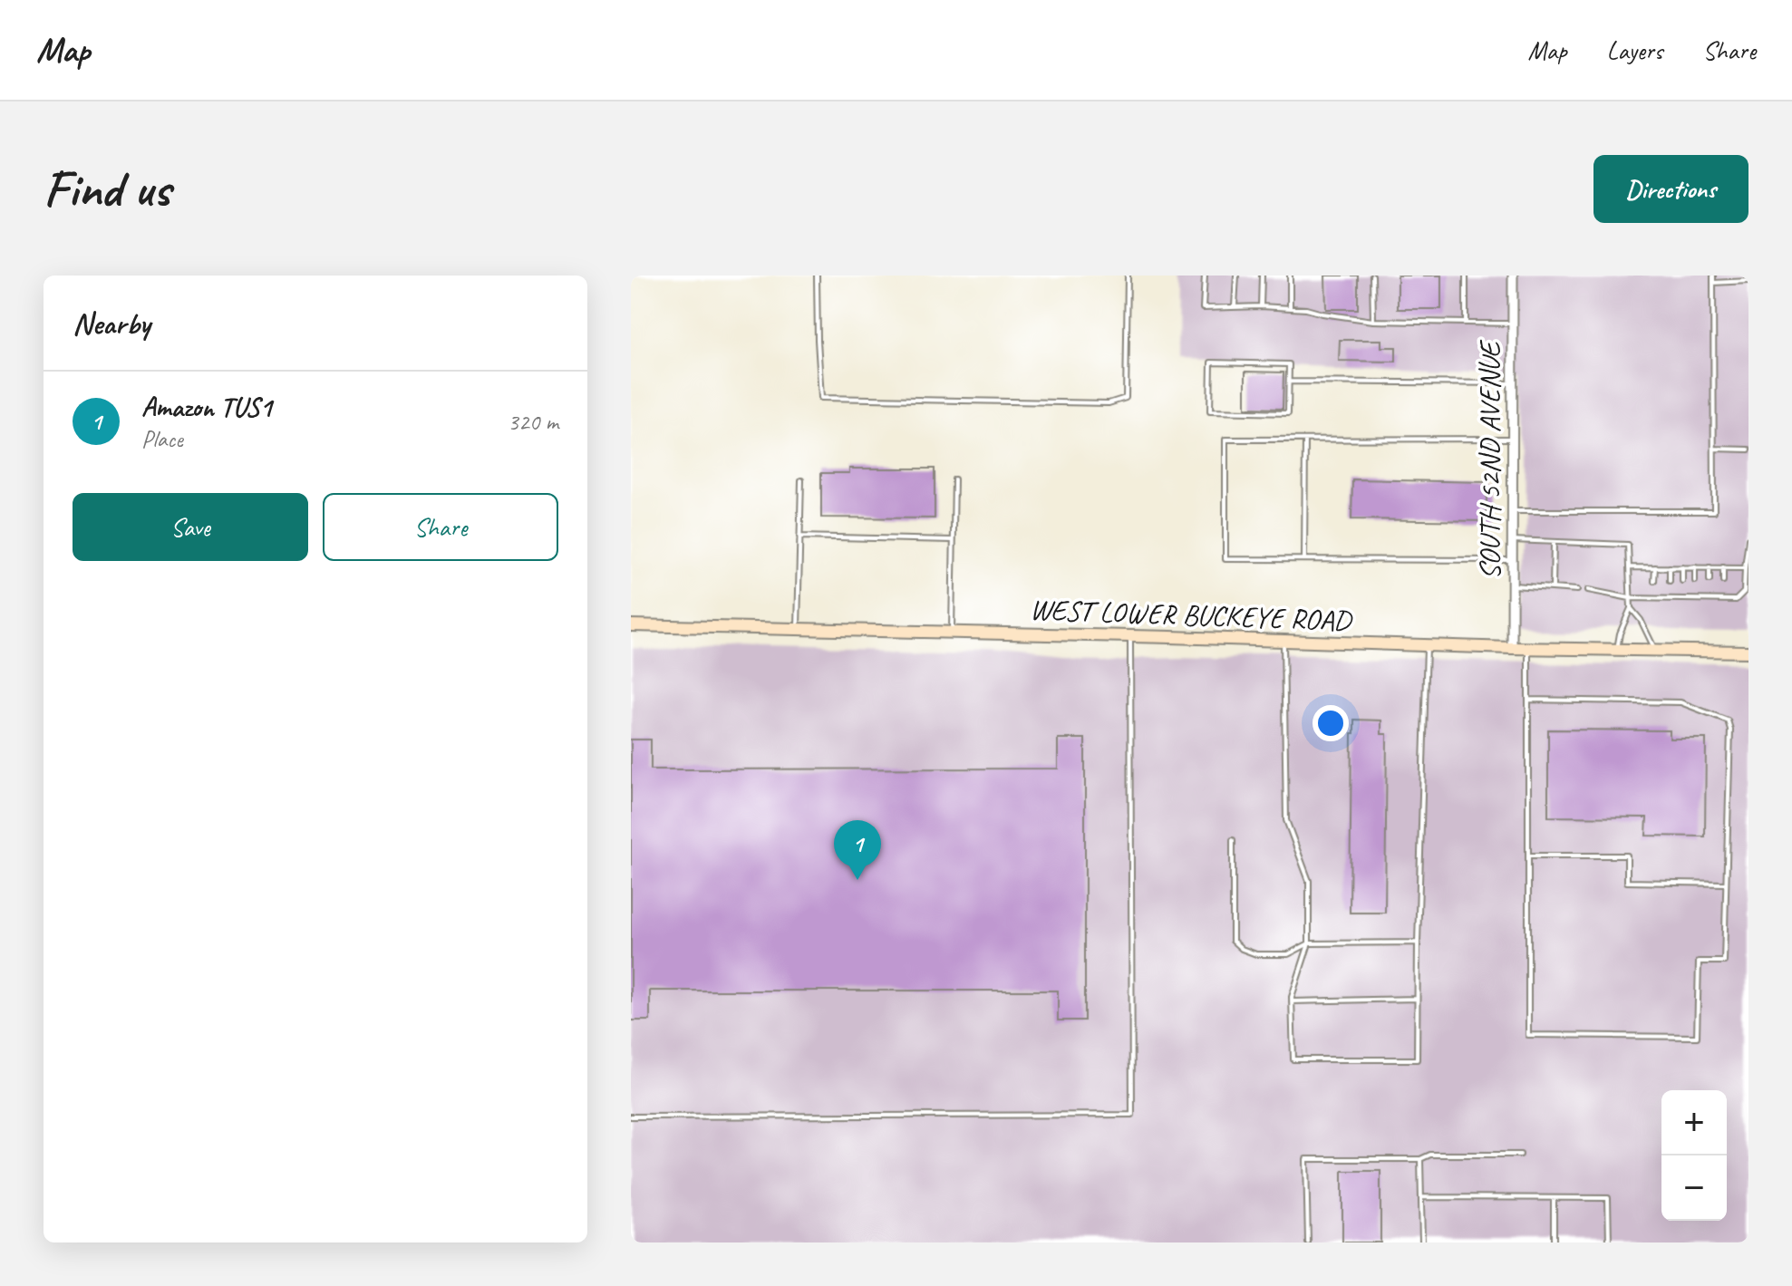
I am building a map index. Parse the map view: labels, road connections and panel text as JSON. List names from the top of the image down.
{
  "streets": {
    "main road": ["WEST LOWER BUCKEYE ROAD"],
    "street": ["SOUTH 52ND AVENUE"]
  },
  "crossings": [
    ["SOUTH 52ND AVENUE", "WEST LOWER BUCKEYE ROAD"]
  ],
  "page": {
    "header": "Map",
    "nav": ["Map", "Layers", "Share"],
    "buttons": [
      "Directions",
      ["Save", "Share"]
    ],
    "title": "Find us",
    "heading": "Nearby",
    "list": [
      {
        "mark": "1",
        "name": "Amazon TUS1",
        "note": "Place",
        "value": "320 m"
      }
    ],
    "pins": "1",
    "map_buttons": ["+", "−"]
  }
}
